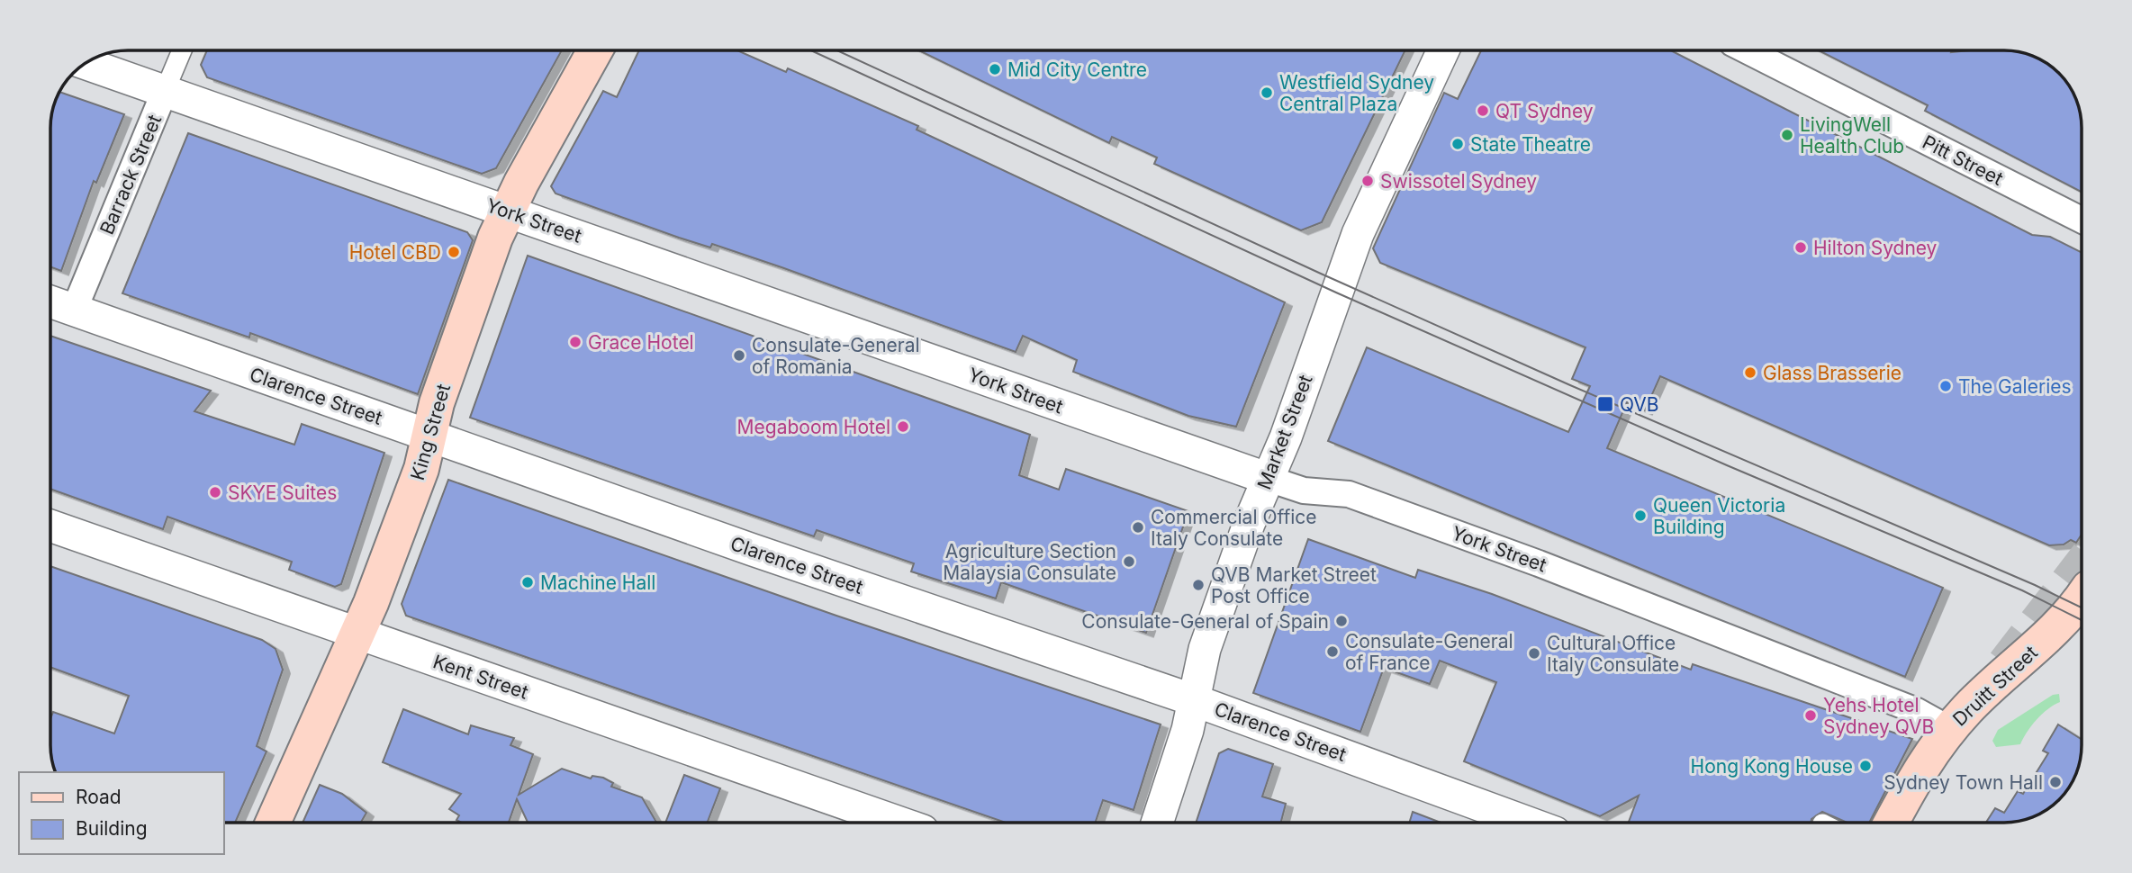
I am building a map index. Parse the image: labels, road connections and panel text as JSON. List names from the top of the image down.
{
  "streets": {
    "main road": ["King Street", "Druitt Street"],
    "street": [
      "Pitt Street",
      "Barrack Street",
      "York Street",
      "Clarence Street",
      "Market Street",
      "Kent Street"
    ]
  },
  "crossings": [
    ["Barrack Street", "York Street"],
    ["Barrack Street", "Clarence Street"],
    ["York Street", "King Street"],
    ["York Street", "Market Street"],
    ["York Street", "Druitt Street"],
    ["Clarence Street", "King Street"],
    ["Clarence Street", "Market Street"],
    ["King Street", "Kent Street"]
  ],
  "places": {
    "other": [
      "Mid City Centre",
      "Westfield Sydney Central Plaza",
      "QT Sydney",
      "LivingWell Health Club",
      "State Theatre",
      "Swissotel Sydney",
      "Hilton Sydney",
      "Hotel CBD",
      "Grace Hotel",
      "Consulate-General of Romania",
      "Glass Brasserie",
      "The Galeries",
      "Megaboom Hotel",
      "SKYE Suites",
      "Queen Victoria Building",
      "Commercial Office Italy Consulate",
      "Agriculture Section Malaysia Consulate",
      "Machine Hall",
      "QVB Market Street Post Office",
      "Consulate-General of Spain",
      "Consulate-General of France",
      "Cultural Office Italy Consulate",
      "Yehs Hotel Sydney QVB",
      "Hong Kong House",
      "Sydney Town Hall"
    ],
    "transit": ["QVB"]
  },
  "legend": ["Road", "Building"]
}
